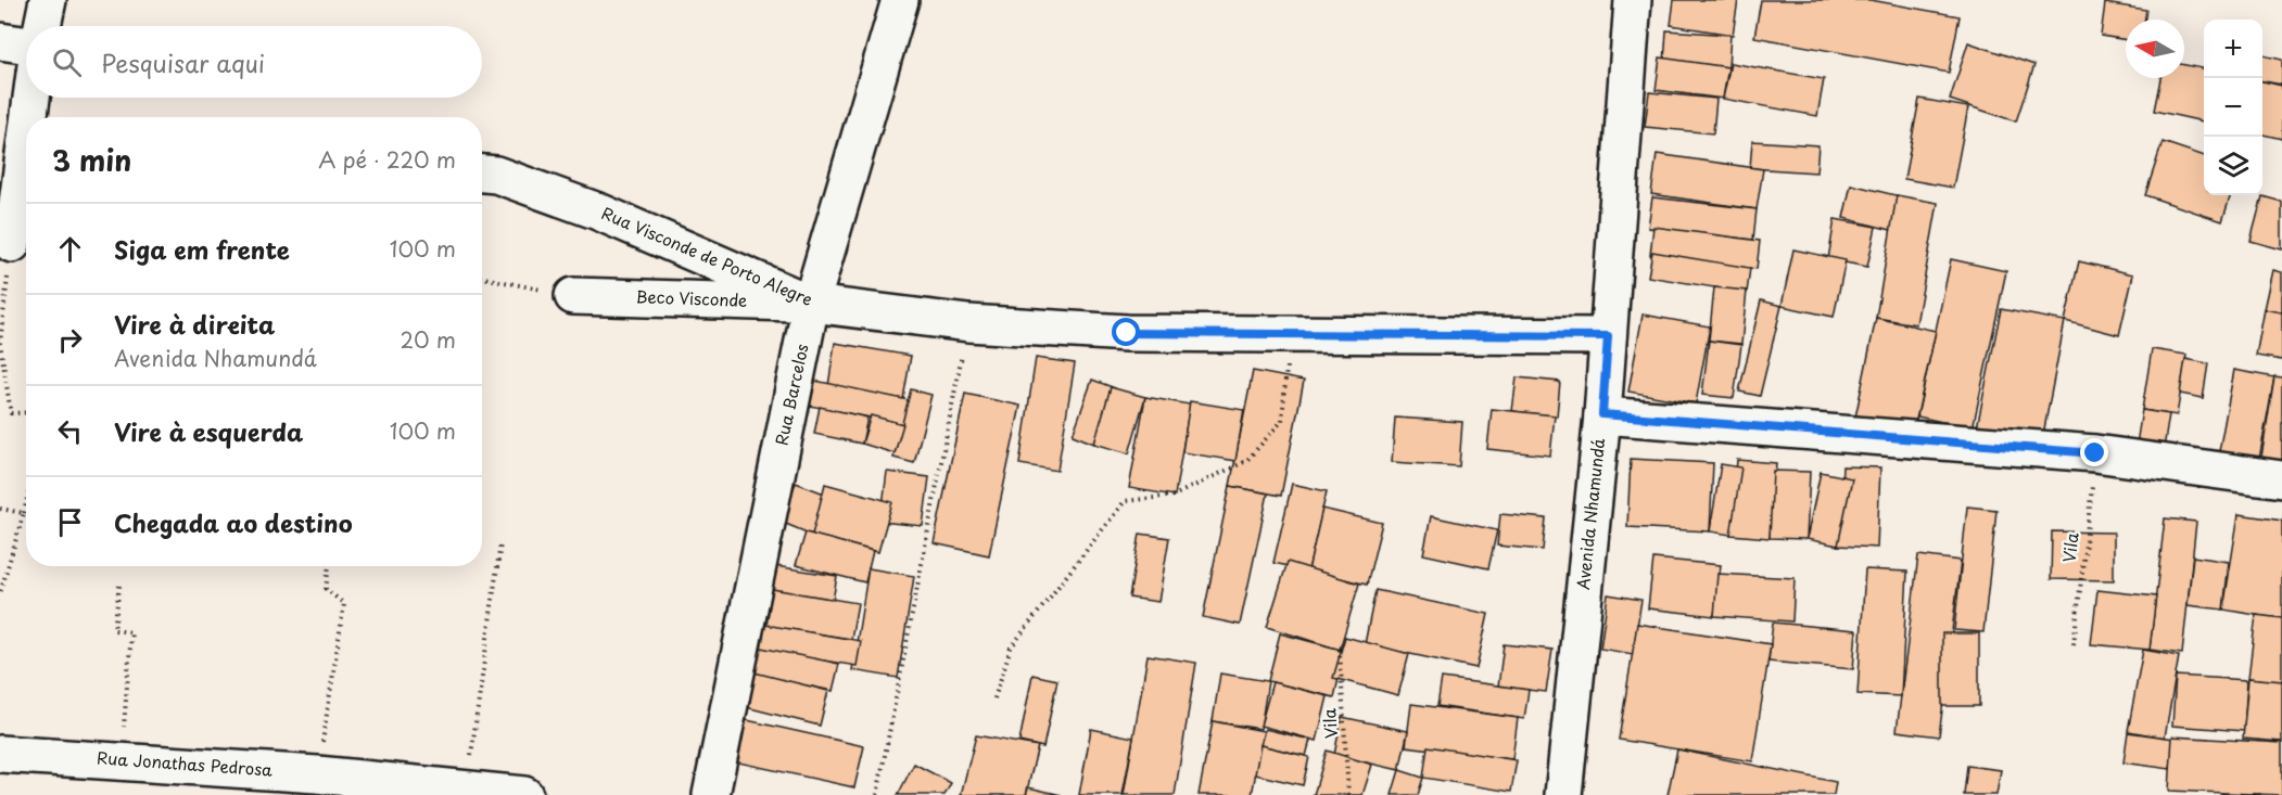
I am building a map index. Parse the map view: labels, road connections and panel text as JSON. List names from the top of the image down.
{
  "streets": {
    "street": [
      "Rua Visconde de Porto Alegre",
      "Beco Visconde",
      "Rua Barcelos",
      "Avenida Nhamundá",
      "Rua Jonathas Pedrosa"
    ],
    "path": ["Vila"]
  },
  "crossings": [
    ["Rua Visconde de Porto Alegre", "Beco Visconde"],
    ["Rua Visconde de Porto Alegre", "Rua Barcelos"],
    ["Rua Visconde de Porto Alegre", "Avenida Nhamundá"],
    ["Beco Visconde", "Rua Barcelos"]
  ],
  "north": "left",
  "page": {
    "map_buttons": ["+", "−"],
    "search": "Pesquisar aqui",
    "heading": ["3 min", "A pé · 220 m"],
    "list": [
      ["Siga em frente", "100 m"],
      ["Vire à direita", "Avenida Nhamundá", "20 m"],
      ["Vire à esquerda", "100 m"],
      "Chegada ao destino"
    ]
  }
}
